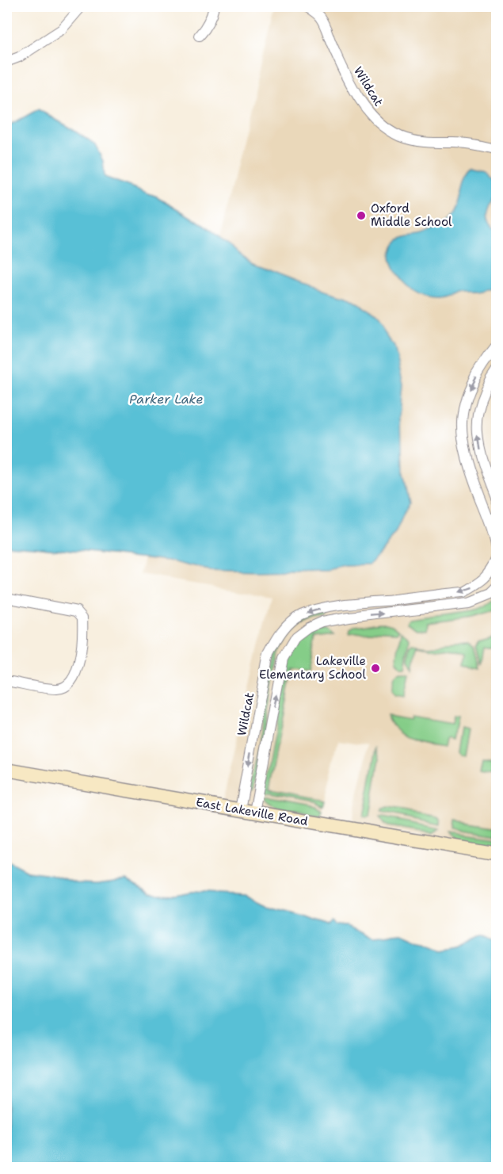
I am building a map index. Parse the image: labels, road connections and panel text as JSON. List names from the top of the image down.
{
  "streets": {
    "main road": ["East Lakeville Road"],
    "street": ["Wildcat"]
  },
  "crossings": [
    ["Wildcat", "East Lakeville Road"]
  ],
  "one_way": ["Wildcat"],
  "water": ["Parker Lake"],
  "places": ["Oxford Middle School", "Lakeville Elementary School"]
}
